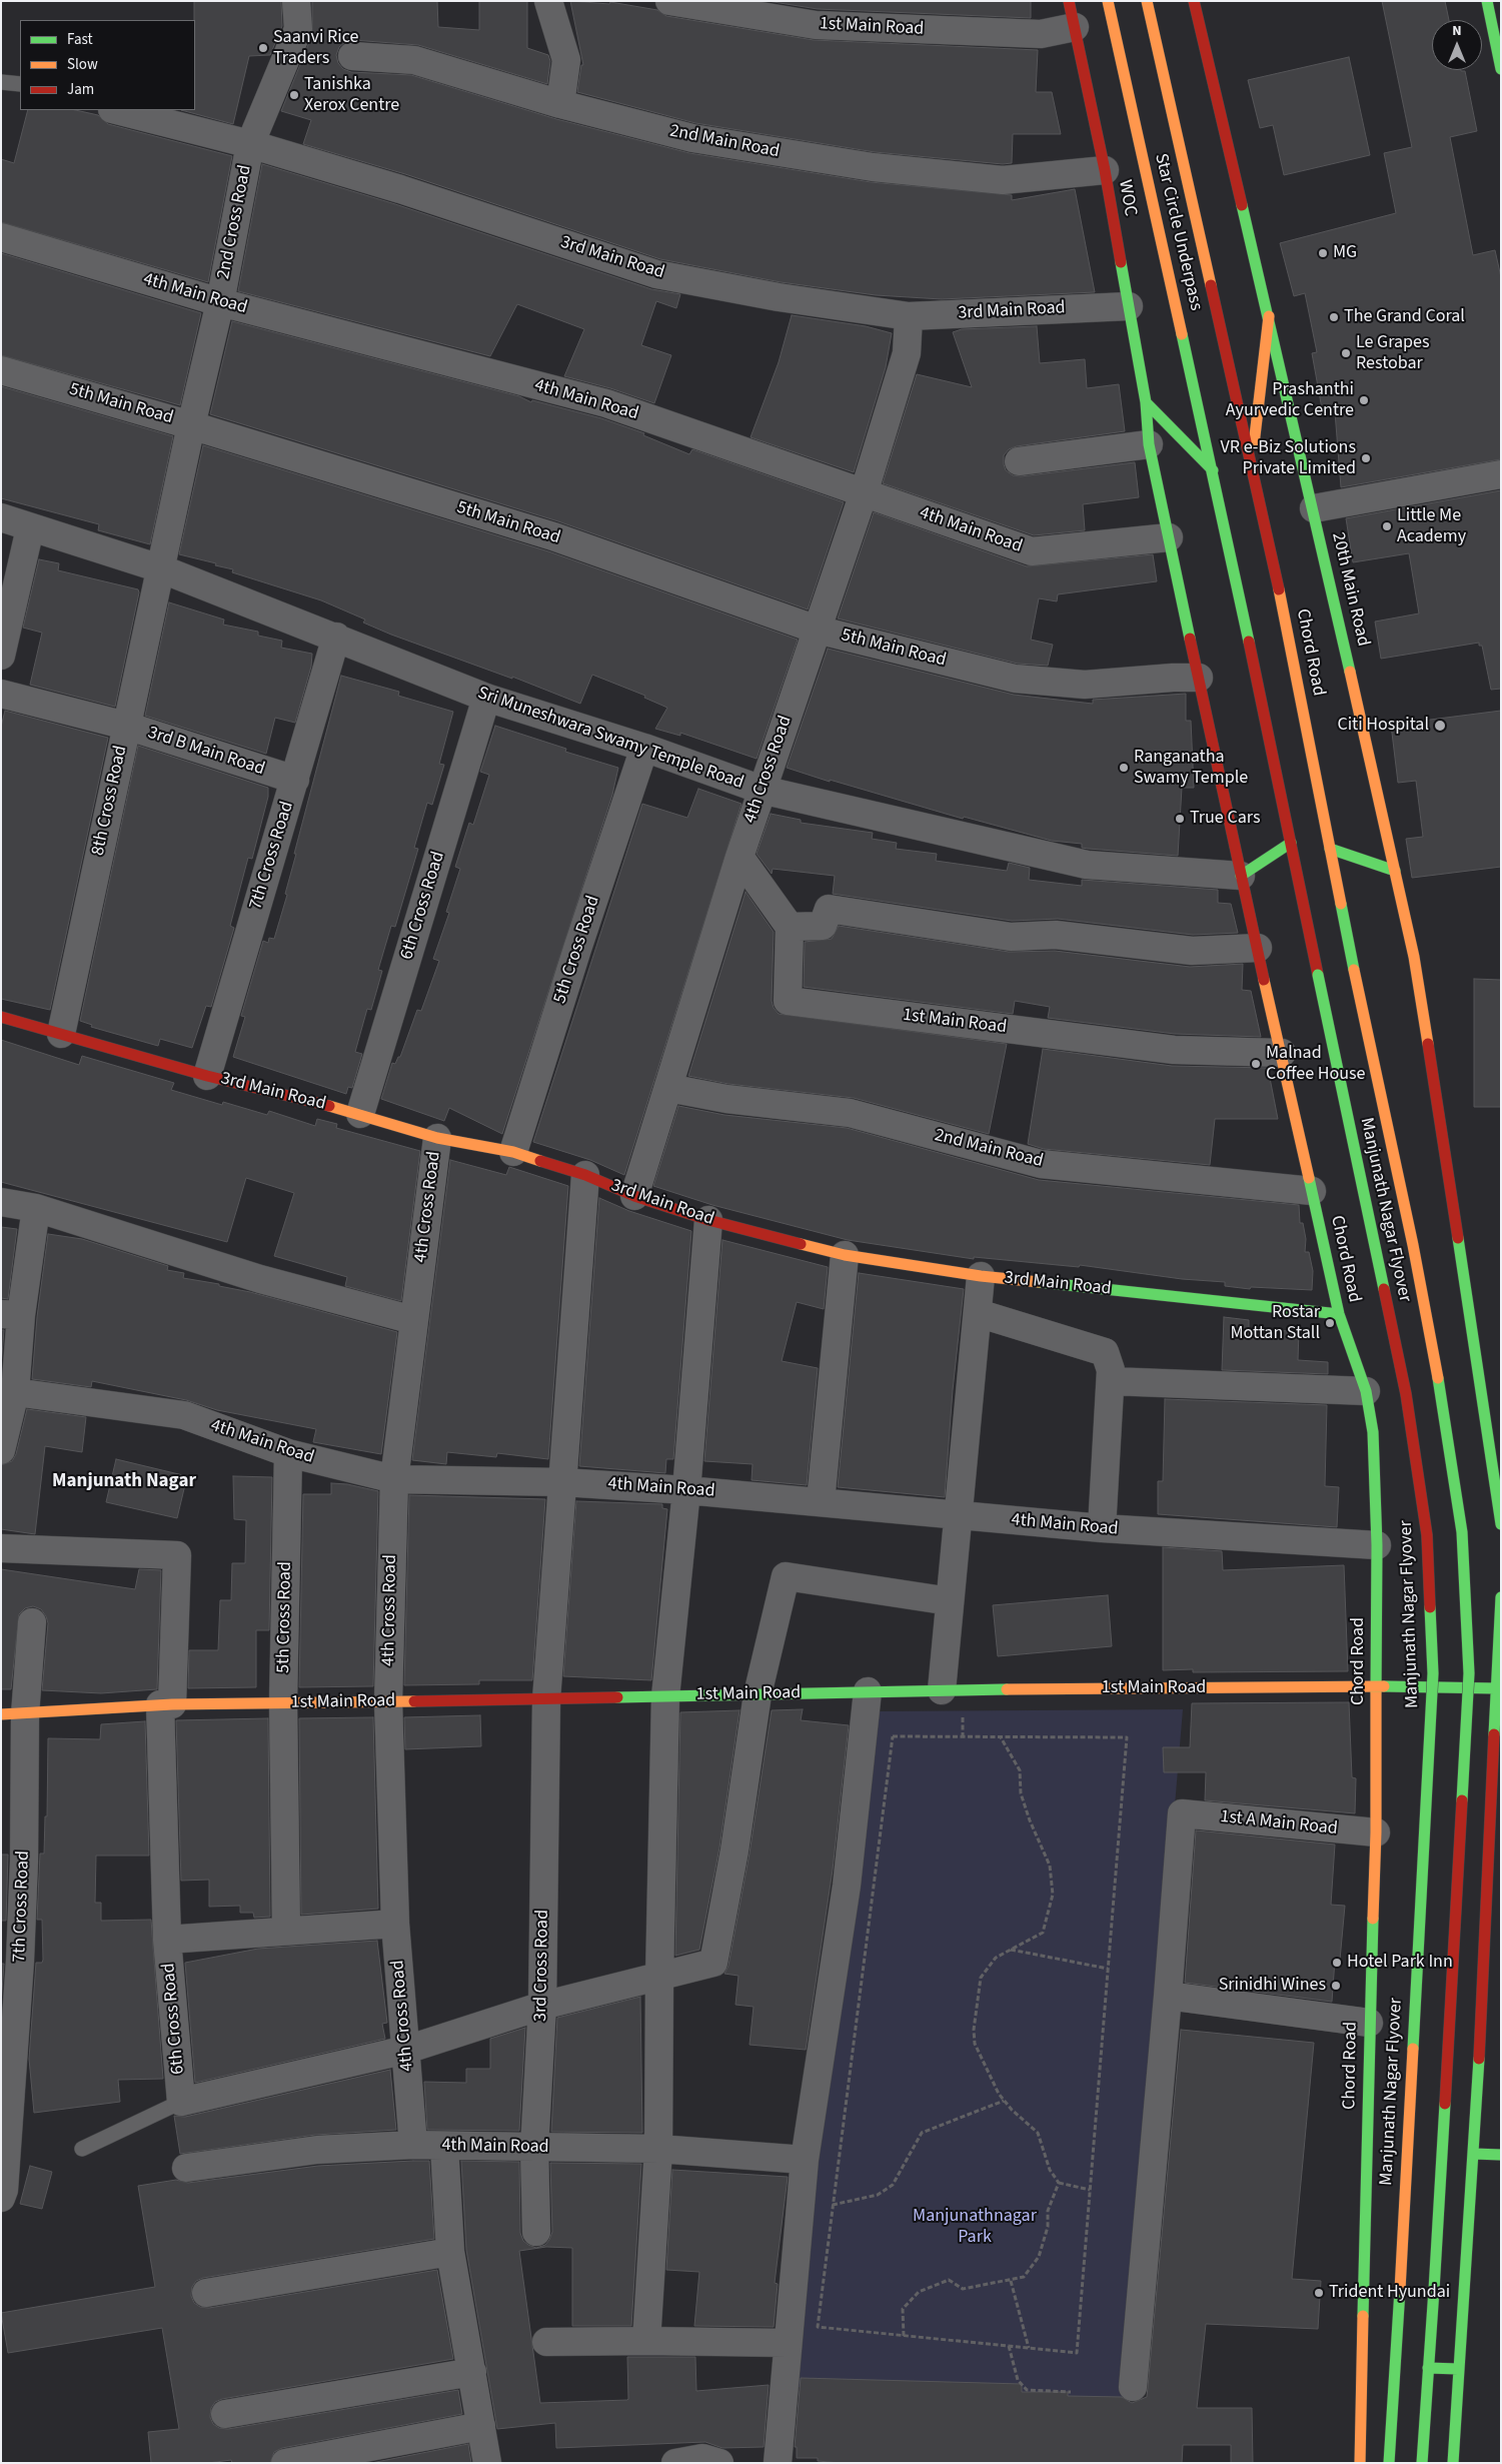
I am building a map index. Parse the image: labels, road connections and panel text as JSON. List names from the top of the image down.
{
  "streets": {
    "street": [
      "1st Main Road",
      "2nd Main Road",
      "WOC",
      "2nd Cross Road",
      "Star Circle Underpass",
      "3rd Main Road",
      "4th Main Road",
      "5th Main Road",
      "20th Main Road",
      "Chord Road",
      "Sri Muneshwara Swamy Temple Road",
      "3rd B Main Road",
      "4th Cross Road",
      "8th Cross Road",
      "7th Cross Road",
      "6th Cross Road",
      "5th Cross Road",
      "Manjunath Nagar Flyover",
      "1st A Main Road",
      "3rd Cross Road"
    ]
  },
  "crossings": [
    ["1st Main Road", "WOC"],
    ["1st Main Road", "Chord Road"],
    ["1st Main Road", "4th Cross Road"],
    ["1st Main Road", "7th Cross Road"],
    ["1st Main Road", "6th Cross Road"],
    ["1st Main Road", "5th Cross Road"],
    ["1st Main Road", "3rd Cross Road"],
    ["2nd Main Road", "WOC"],
    ["2nd Main Road", "Chord Road"],
    ["2nd Main Road", "4th Cross Road"],
    ["WOC", "3rd Main Road"],
    ["WOC", "4th Main Road"],
    ["WOC", "5th Main Road"],
    ["WOC", "Chord Road"],
    ["2nd Cross Road", "3rd Main Road"],
    ["2nd Cross Road", "4th Main Road"],
    ["2nd Cross Road", "5th Main Road"],
    ["2nd Cross Road", "Sri Muneshwara Swamy Temple Road"],
    ["2nd Cross Road", "8th Cross Road"],
    ["Star Circle Underpass", "Chord Road"],
    ["3rd Main Road", "Chord Road"],
    ["3rd Main Road", "4th Cross Road"],
    ["3rd Main Road", "8th Cross Road"],
    ["3rd Main Road", "7th Cross Road"],
    ["3rd Main Road", "6th Cross Road"],
    ["3rd Main Road", "5th Cross Road"],
    ["3rd Main Road", "3rd Cross Road"],
    ["4th Main Road", "Chord Road"],
    ["4th Main Road", "4th Cross Road"],
    ["4th Main Road", "5th Cross Road"],
    ["4th Main Road", "3rd Cross Road"],
    ["5th Main Road", "Chord Road"],
    ["5th Main Road", "4th Cross Road"],
    ["Chord Road", "Sri Muneshwara Swamy Temple Road"],
    ["Chord Road", "Manjunath Nagar Flyover"],
    ["Chord Road", "1st A Main Road"],
    ["Sri Muneshwara Swamy Temple Road", "4th Cross Road"],
    ["Sri Muneshwara Swamy Temple Road", "8th Cross Road"],
    ["Sri Muneshwara Swamy Temple Road", "7th Cross Road"],
    ["Sri Muneshwara Swamy Temple Road", "6th Cross Road"],
    ["Sri Muneshwara Swamy Temple Road", "5th Cross Road"],
    ["3rd B Main Road", "8th Cross Road"],
    ["3rd B Main Road", "7th Cross Road"],
    ["4th Cross Road", "6th Cross Road"],
    ["6th Cross Road", "3rd Cross Road"]
  ],
  "districts": ["Manjunath Nagar"],
  "parks": ["Manjunathnagar Park"],
  "places": [
    "Saanvi Rice Traders",
    "Tanishka Xerox Centre",
    "MG",
    "The Grand Coral",
    "Le Grapes Restobar",
    "Prashanthi Ayurvedic Centre",
    "VR e-Biz Solutions Private Limited",
    "Little Me Academy",
    "Citi Hospital",
    "Ranganatha Swamy Temple",
    "True Cars",
    "Malnad Coffee House",
    "Rostar Mottan Stall",
    "Hotel Park Inn",
    "Srinidhi Wines",
    "Trident Hyundai"
  ],
  "legend": ["Fast", "Slow", "Jam"],
  "north": "top"
}
